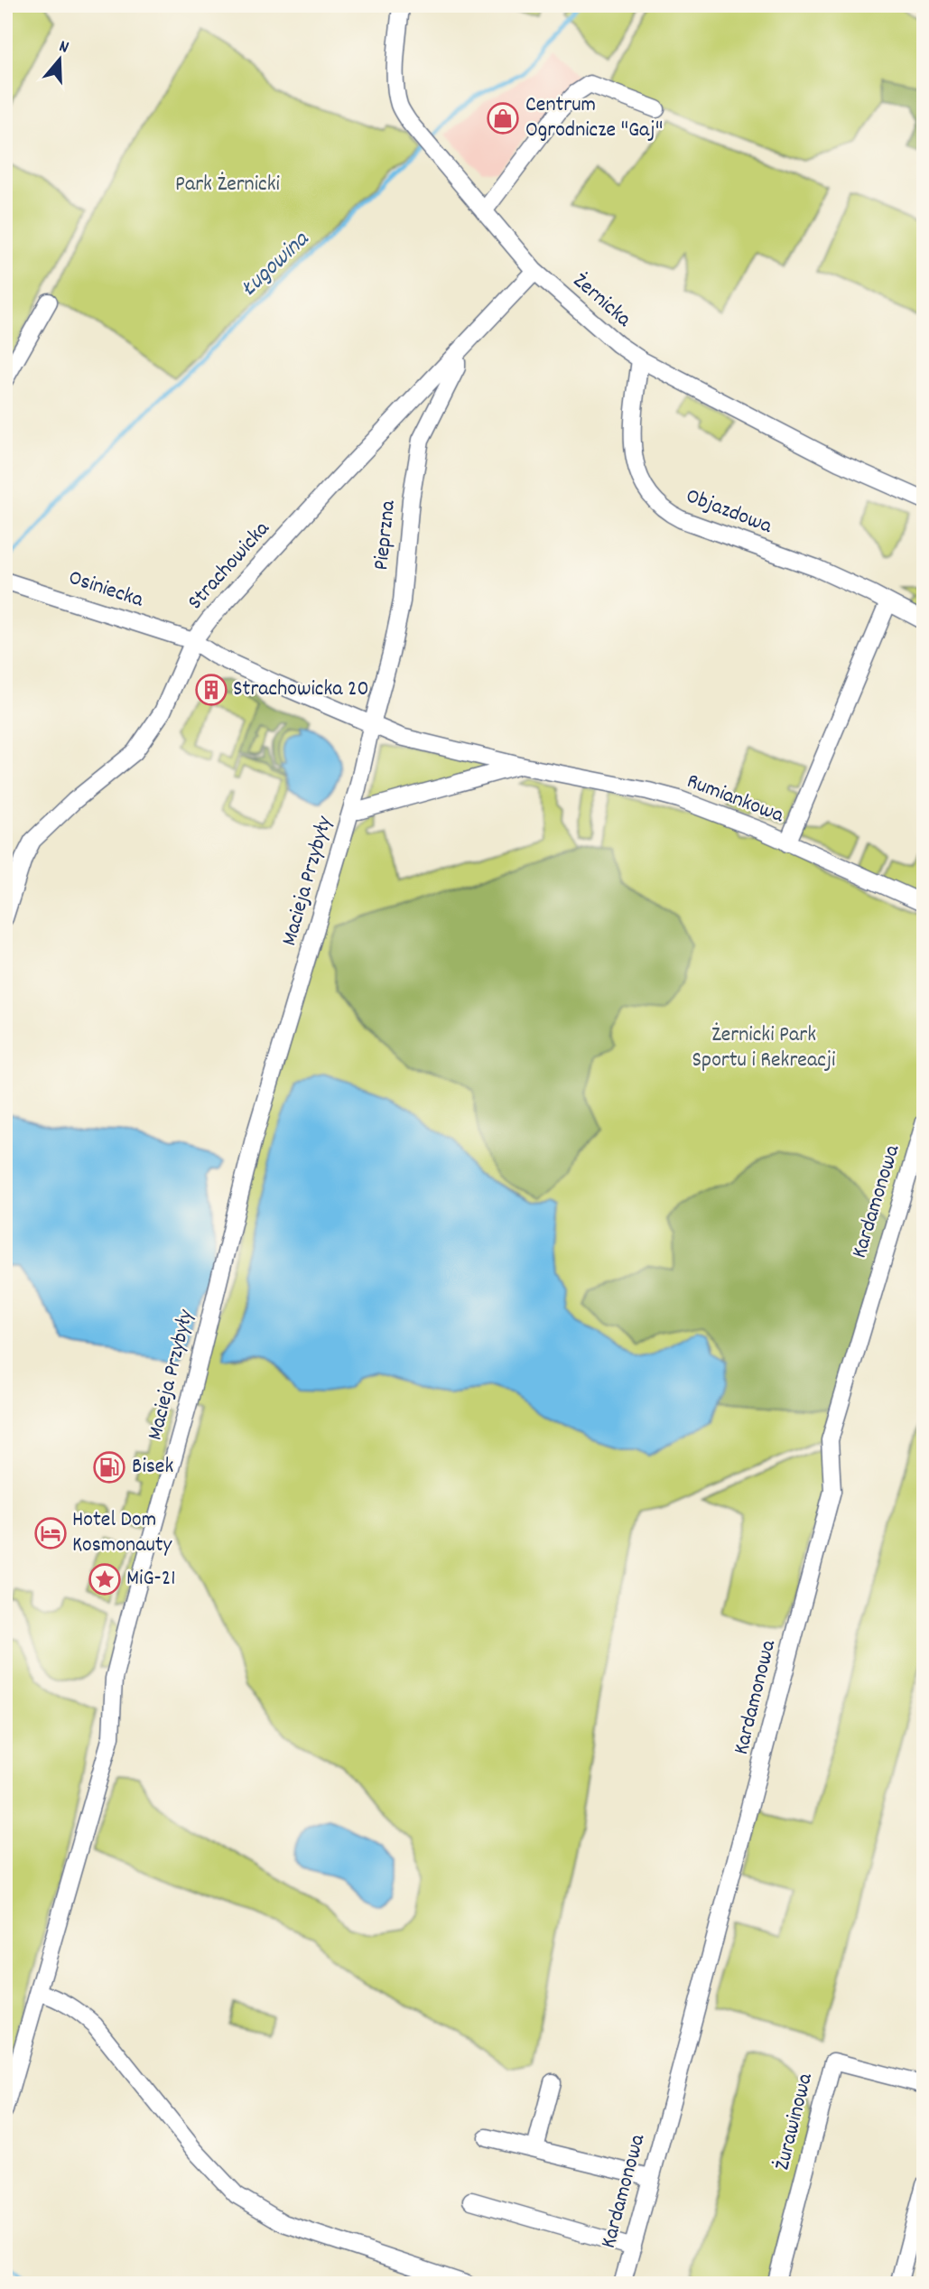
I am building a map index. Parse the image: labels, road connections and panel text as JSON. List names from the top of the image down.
{
  "streets": {
    "street": [
      "Żernicka",
      "Objazdowa",
      "Pieprzna",
      "Strachowicka",
      "Osiniecka",
      "Rumiankowa",
      "Macieja Przybyły",
      "Kardamonowa",
      "Żurawinowa"
    ]
  },
  "crossings": [
    ["Żernicka", "Objazdowa"],
    ["Żernicka", "Strachowicka"],
    ["Pieprzna", "Strachowicka"],
    ["Pieprzna", "Rumiankowa"],
    ["Pieprzna", "Macieja Przybyły"],
    ["Strachowicka", "Osiniecka"],
    ["Strachowicka", "Rumiankowa"],
    ["Osiniecka", "Rumiankowa"],
    ["Rumiankowa", "Macieja Przybyły"]
  ],
  "water": ["Ługowina"],
  "parks": ["Park Żernicki", "Żernicki Park Sportu i Rekreacji"],
  "places": {
    "shop": ["Centrum Ogrodnicze \"Gaj\""],
    "building": ["Strachowicka 20"],
    "fuel station": ["Bisek"],
    "hotel": ["Hotel Dom Kosmonauty"],
    "place": ["MiG-21"]
  },
  "north": "top"
}
